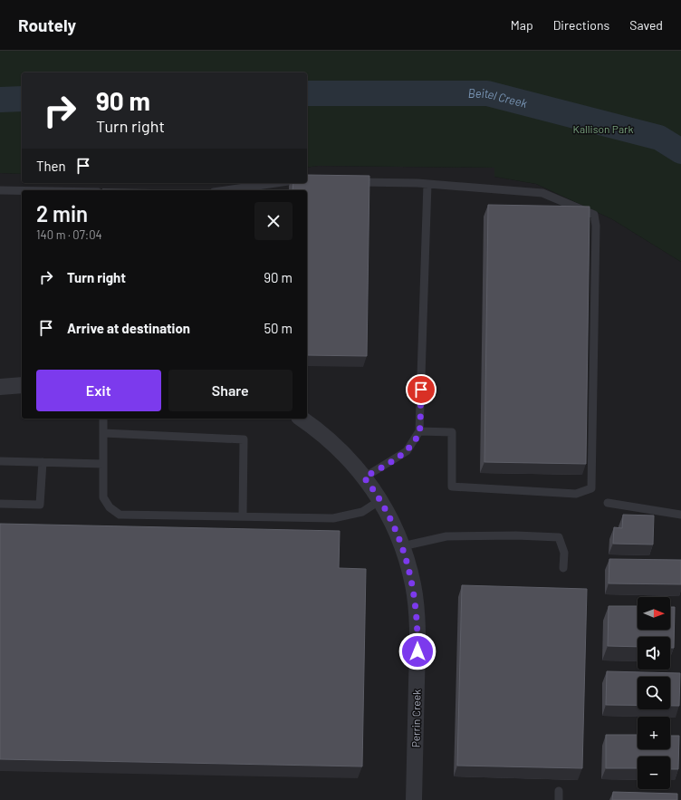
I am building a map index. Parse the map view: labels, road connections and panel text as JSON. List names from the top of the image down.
{
  "streets": {
    "street": ["Perrin Creek"]
  },
  "water": ["Beitel Creek"],
  "parks": ["Kallison Park"],
  "north": "right",
  "page": {
    "header": "Routely",
    "nav": ["Map", "Directions", "Saved"],
    "turn": ["90 m", "Turn right"],
    "then": "Then",
    "heading": ["2 min", "140 m · 07:04"],
    "list": [
      {
        "name": "Turn right",
        "value": "90 m"
      },
      {
        "name": "Arrive at destination",
        "value": "50 m"
      }
    ],
    "buttons": ["Exit", "Share"],
    "map_buttons": ["+", "−"]
  }
}
